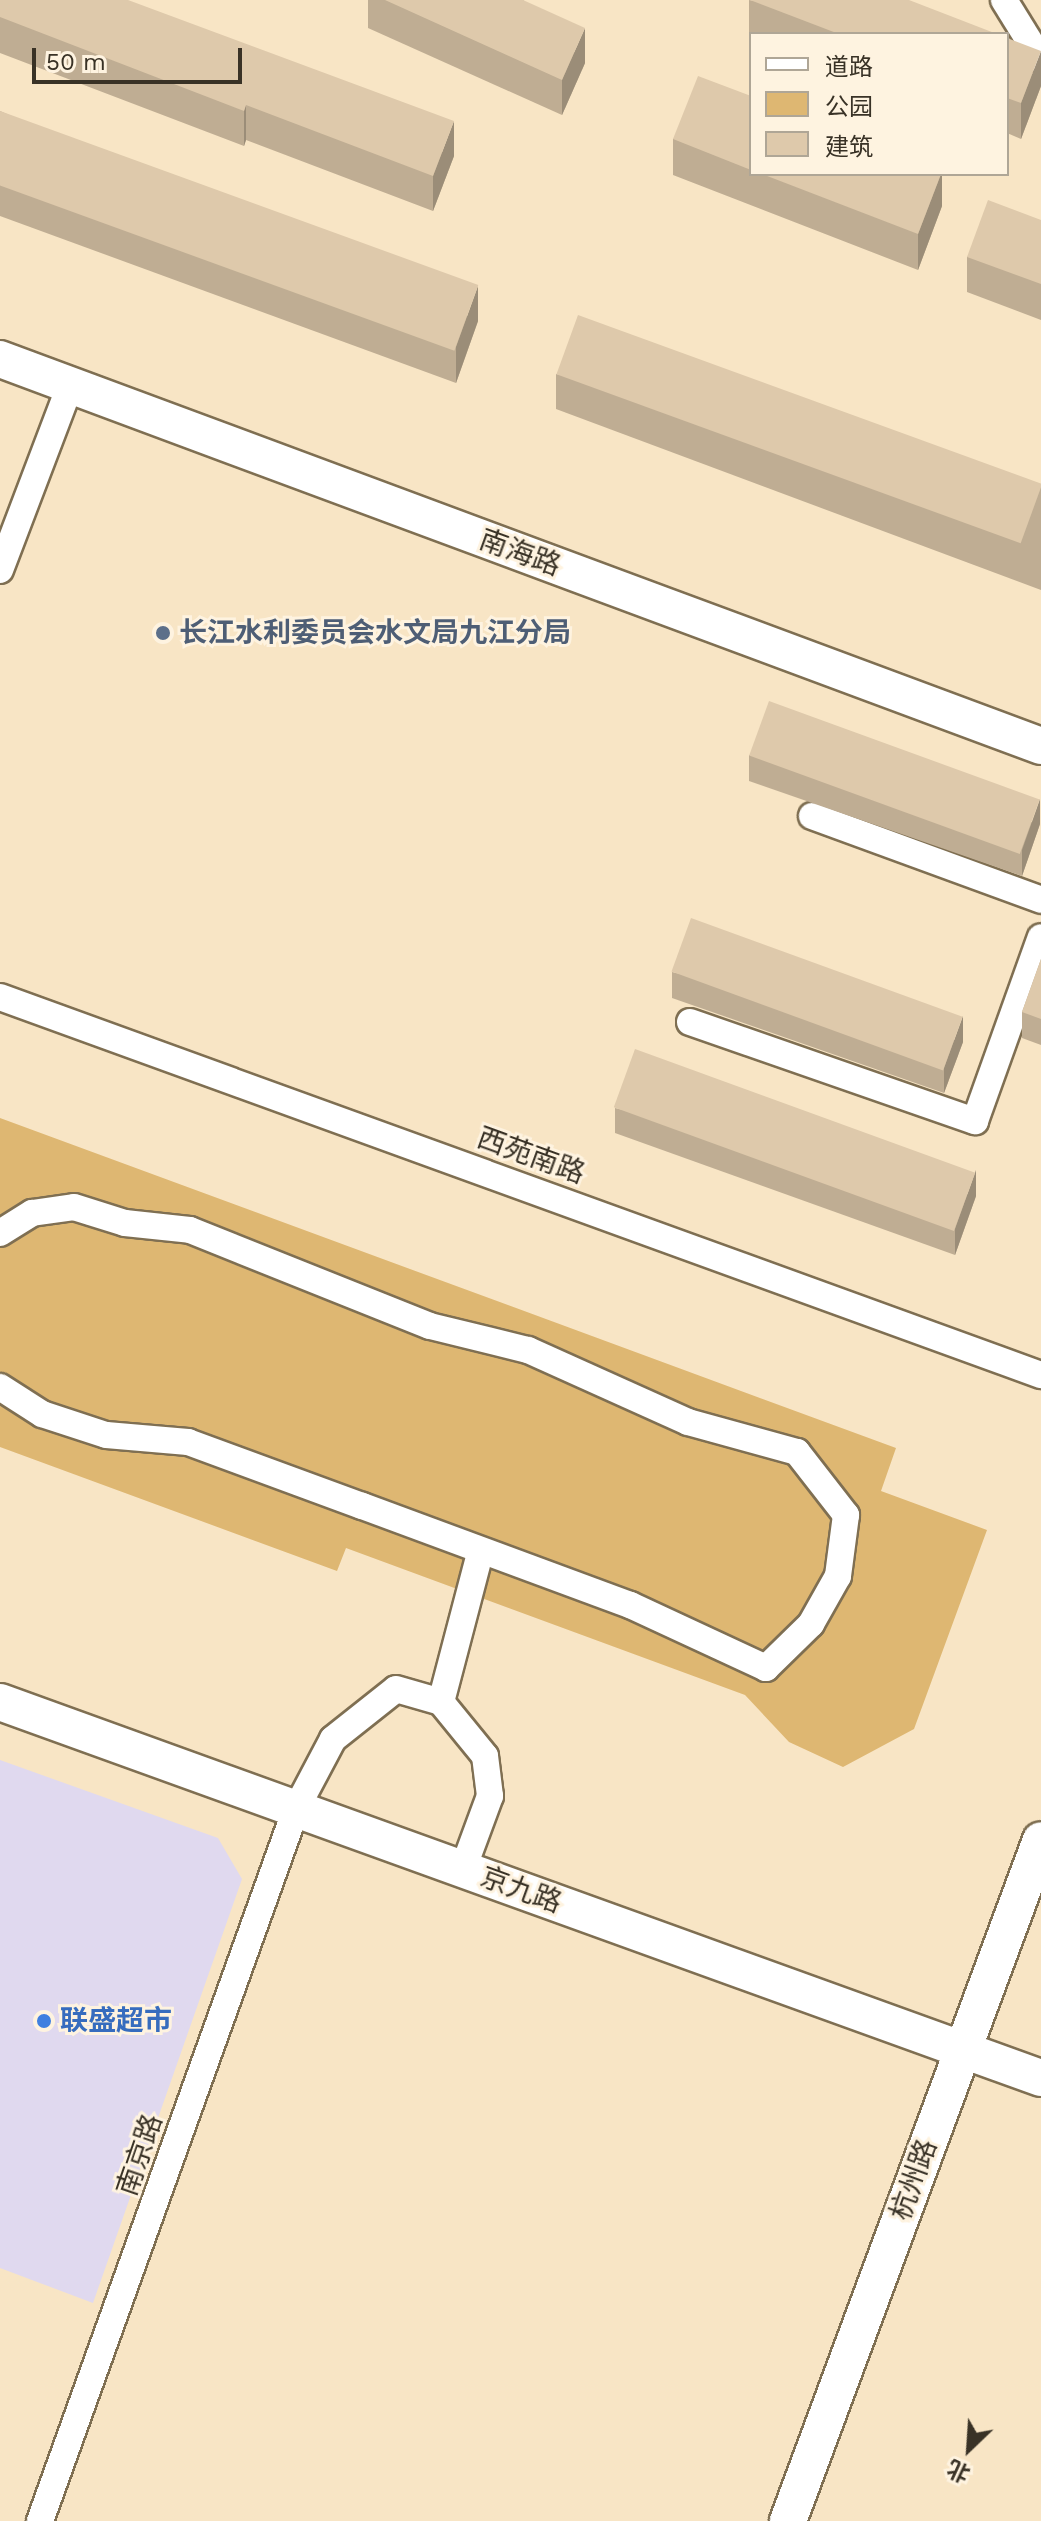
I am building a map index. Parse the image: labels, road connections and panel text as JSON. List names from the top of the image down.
{
  "streets": {
    "main road": ["南海路", "京九路", "杭州路"],
    "street": ["西苑南路", "南京路"]
  },
  "crossings": [
    ["京九路", "南京路"],
    ["京九路", "杭州路"]
  ],
  "places": ["长江水利委员会水文局九江分局", "联盛超市"],
  "legend": ["道路", "公园", "建筑"],
  "scale_bar": "50 m",
  "north": "bottom left"
}
